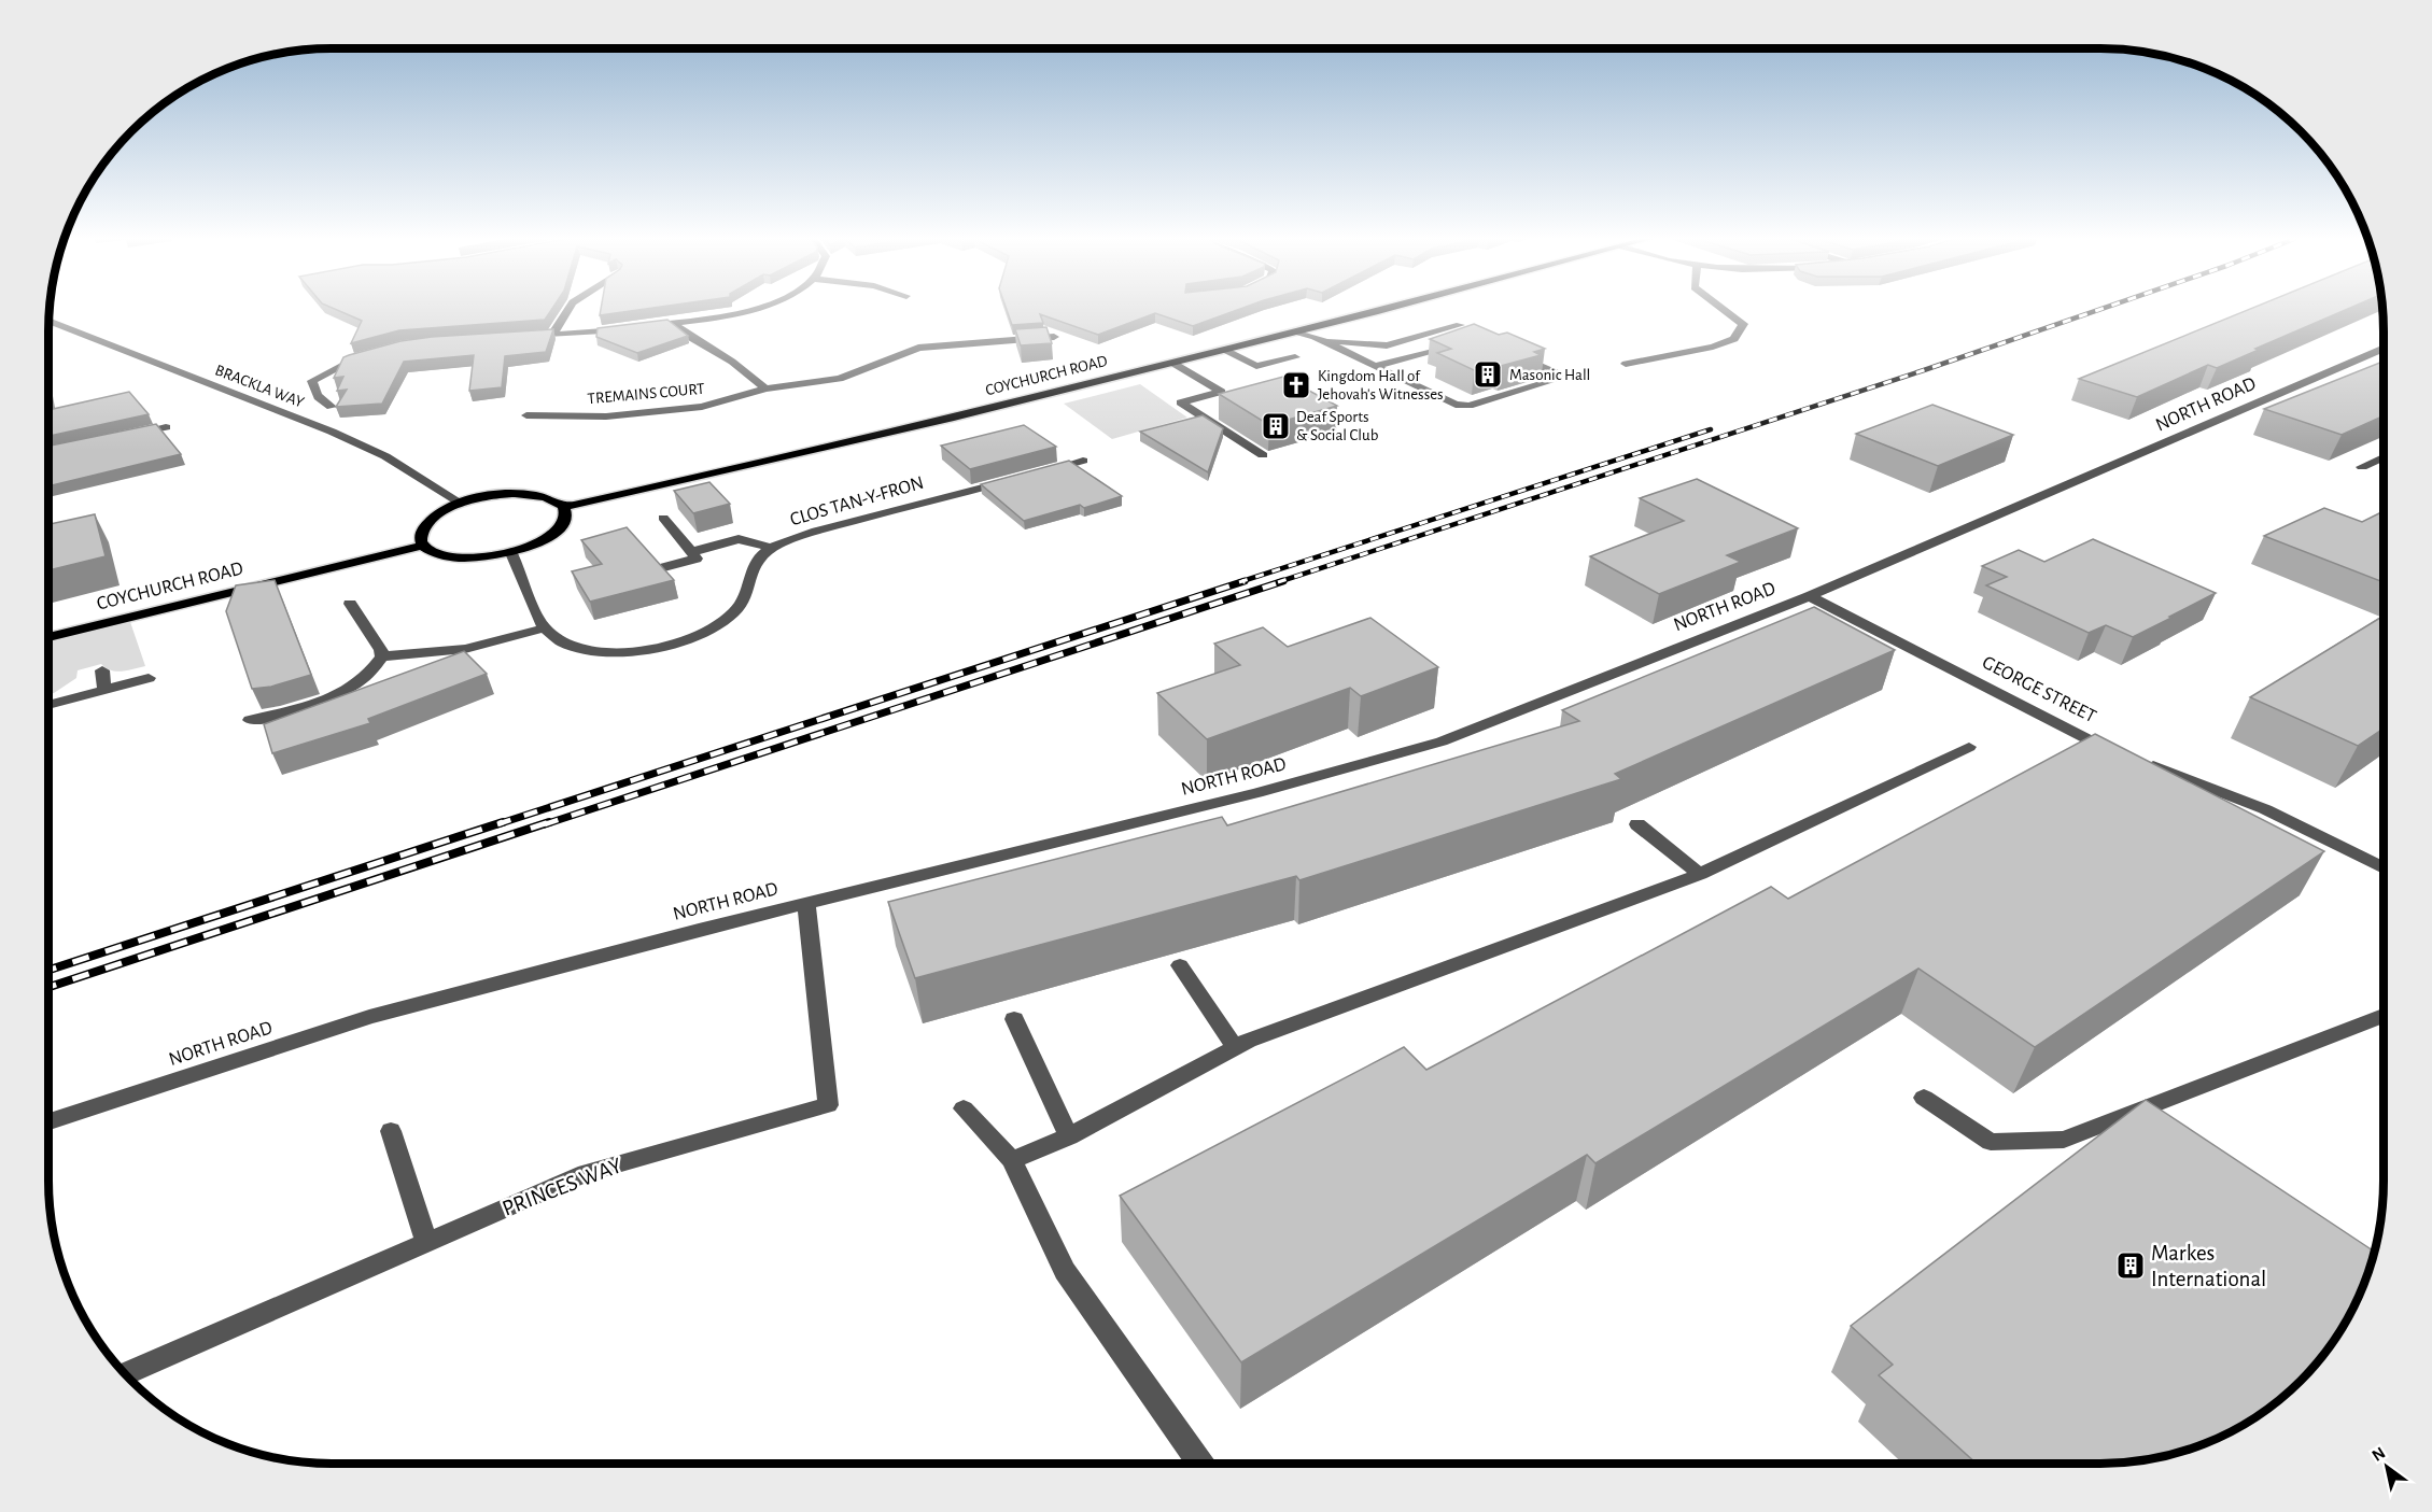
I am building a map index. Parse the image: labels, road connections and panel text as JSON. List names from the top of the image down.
{
  "streets": {
    "main road": ["COYCHURCH ROAD"],
    "street": [
      "BRACKLA WAY",
      "TREMAINS COURT",
      "NORTH ROAD",
      "CLOS TAN-Y-FRON",
      "GEORGE STREET",
      "PRINCES WAY"
    ]
  },
  "crossings": [
    ["NORTH ROAD", "GEORGE STREET"],
    ["NORTH ROAD", "PRINCES WAY"]
  ],
  "places": {
    "building": ["Masonic Hall", "Deaf Sports & Social Club", "Markes International"],
    "church": ["Kingdom Hall of Jehovah's Witnesses"]
  },
  "north": "top left"
}
